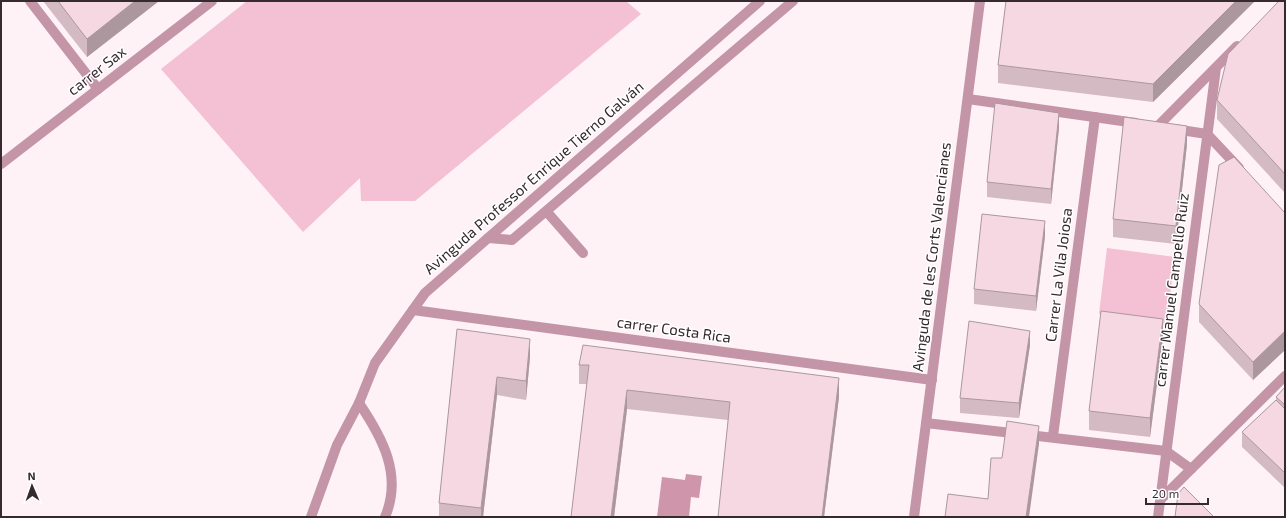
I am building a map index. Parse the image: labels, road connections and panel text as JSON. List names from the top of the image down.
{
  "streets": {
    "street": [
      "carrer Sax",
      "Avinguda Professor Enrique Tierno Galván",
      "Avinguda de les Corts Valencianes",
      "Carrer La Vila Joiosa",
      "carrer Manuel Campello Ruiz",
      "carrer Costa Rica"
    ]
  },
  "crossings": [
    ["Avinguda Professor Enrique Tierno Galván", "carrer Costa Rica"],
    ["Avinguda de les Corts Valencianes", "carrer Costa Rica"]
  ],
  "scale_bar": "20 m",
  "north": "top"
}
